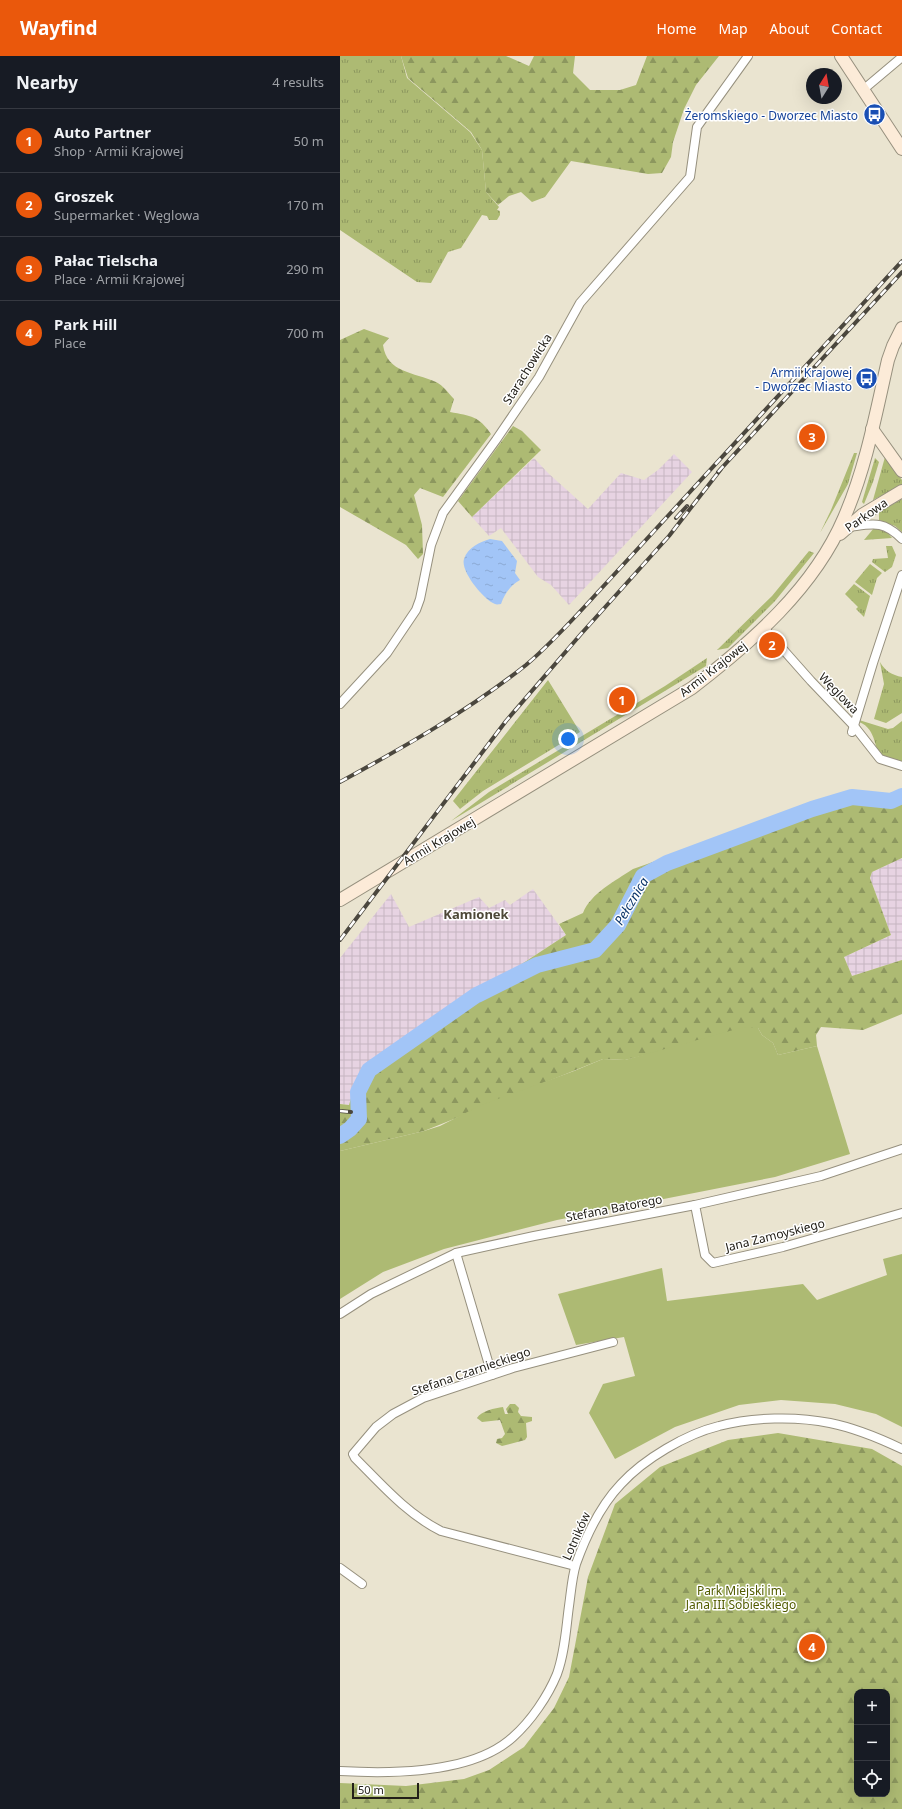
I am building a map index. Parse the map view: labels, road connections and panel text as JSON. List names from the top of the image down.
{
  "streets": {
    "main road": ["Parkowa", "Armii Krajowej"],
    "street": [
      "Starachowicka",
      "Węglowa",
      "Stefana Batorego",
      "Jana Zamoyskiego",
      "Stefana Czarnieckiego",
      "Lotników"
    ]
  },
  "crossings": [
    ["Parkowa", "Armii Krajowej"],
    ["Armii Krajowej", "Węglowa"],
    ["Stefana Batorego", "Jana Zamoyskiego"],
    ["Stefana Czarnieckiego", "Lotników"]
  ],
  "districts": ["Kamionek"],
  "water": ["Pełcznica"],
  "parks": ["Park Miejski im. Jana III Sobieskiego"],
  "places": {
    "bus stop": ["Żeromskiego - Dworzec Miasto", "Armii Krajowej - Dworzec Miasto"]
  },
  "scale_bar": "50 m",
  "north": "top",
  "page": {
    "header": "Wayfind",
    "nav": [
      "Home",
      "Map",
      "About",
      "Contact"
    ],
    "heading": ["Nearby", "4 results"],
    "list": [
      {
        "mark": "1",
        "name": "Auto Partner",
        "note": "Shop · Armii Krajowej",
        "value": "50 m"
      },
      {
        "mark": "2",
        "name": "Groszek",
        "note": "Supermarket · Węglowa",
        "value": "170 m"
      },
      {
        "mark": "3",
        "name": "Pałac Tielscha",
        "note": "Place · Armii Krajowej",
        "value": "290 m"
      },
      {
        "mark": "4",
        "name": "Park Hill",
        "note": "Place",
        "value": "700 m"
      }
    ],
    "pins": [
      "3",
      "2",
      "1",
      "4"
    ],
    "map_buttons": ["+", "−"],
    "scale": "50 m"
  }
}
